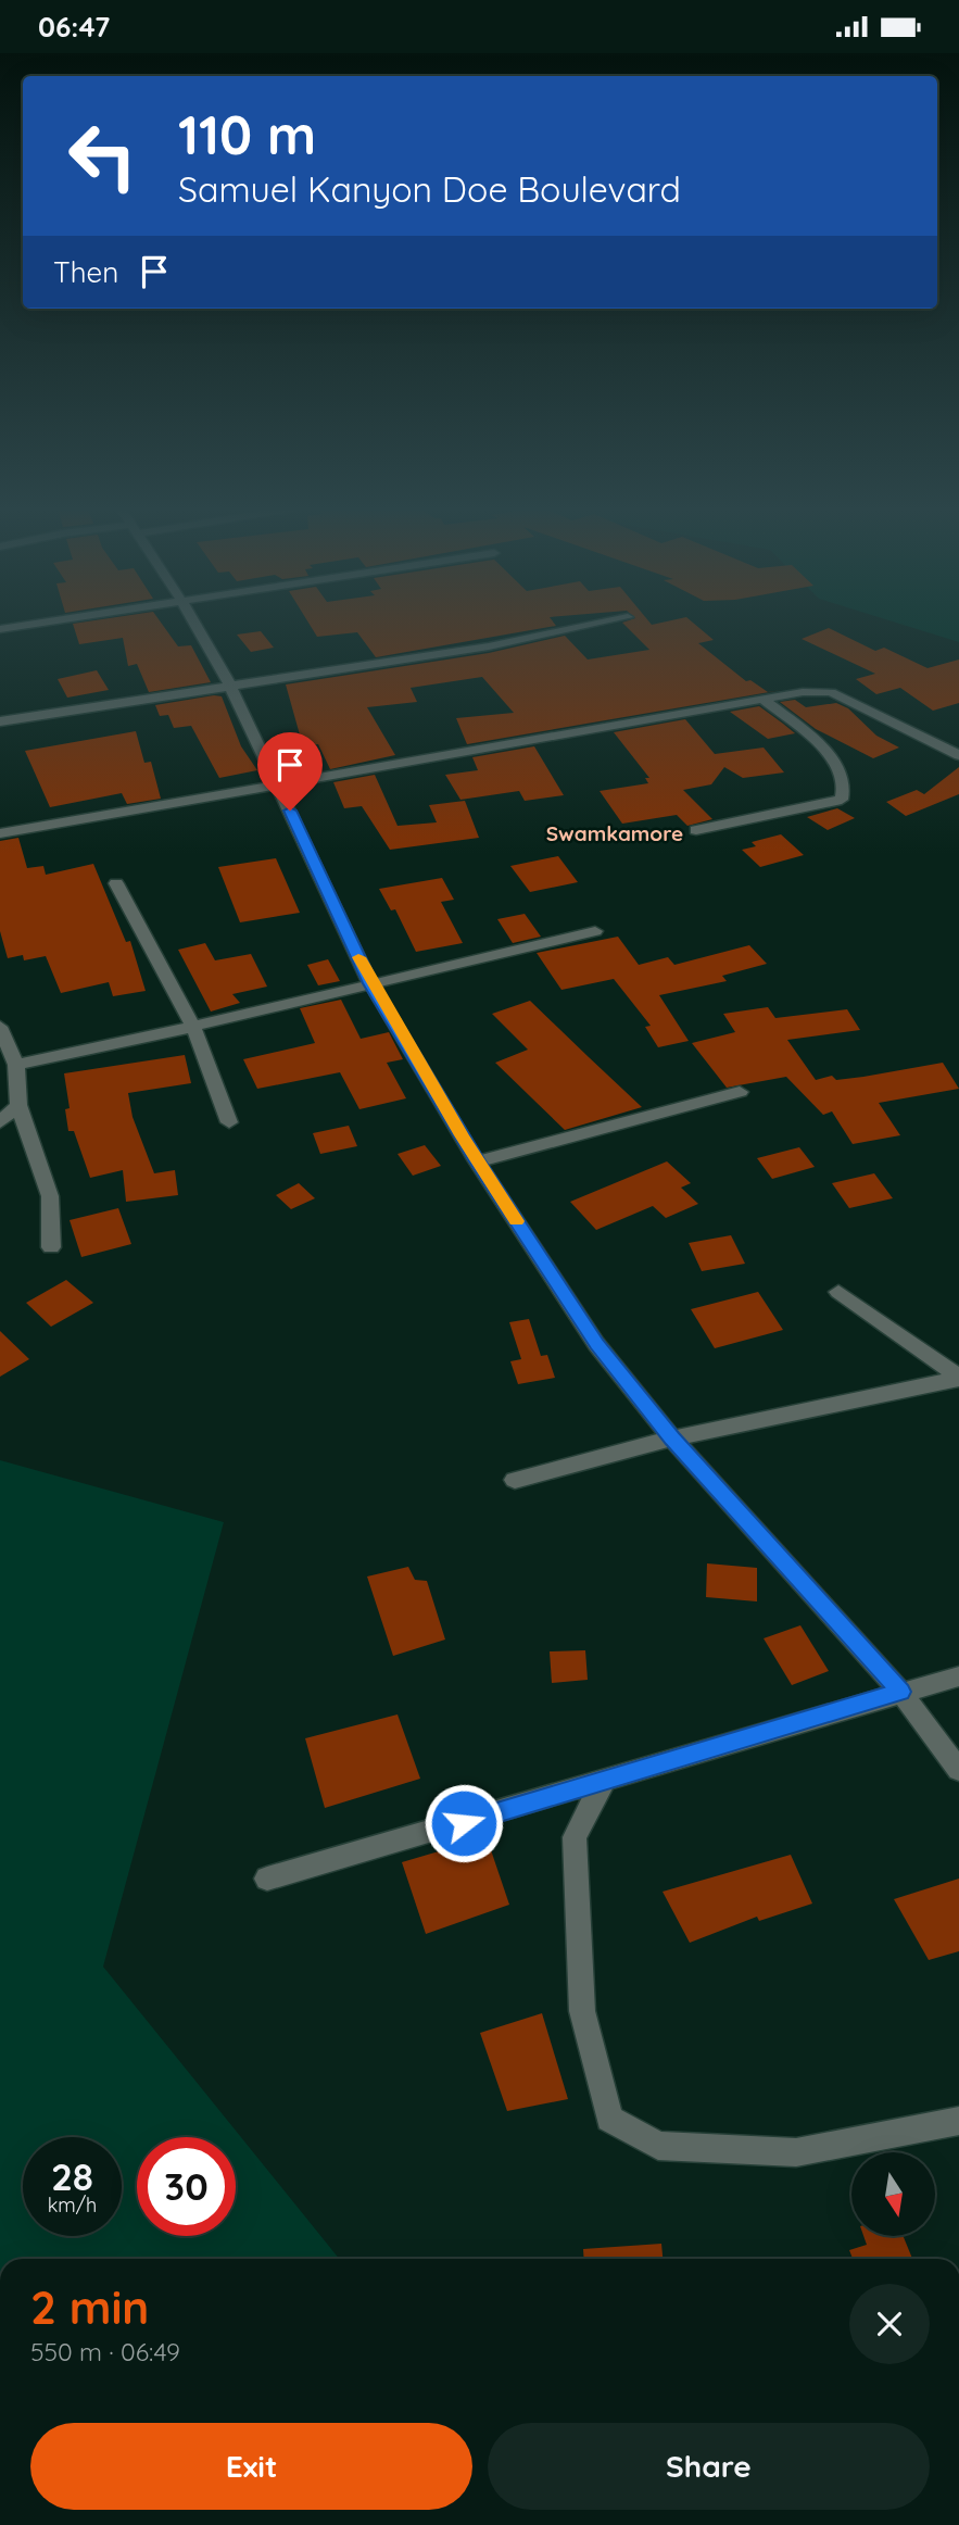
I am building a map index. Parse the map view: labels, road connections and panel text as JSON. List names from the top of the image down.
{
  "districts": ["Swamkamore"],
  "north": "bottom",
  "page": {
    "status": "06:47",
    "turn": ["110 m", "Samuel Kanyon Doe Boulevard"],
    "then": "Then",
    "speed": "28 km/h",
    "limit": "30",
    "heading": ["2 min", "550 m · 06:49"],
    "buttons": ["Exit", "Share"]
  }
}
